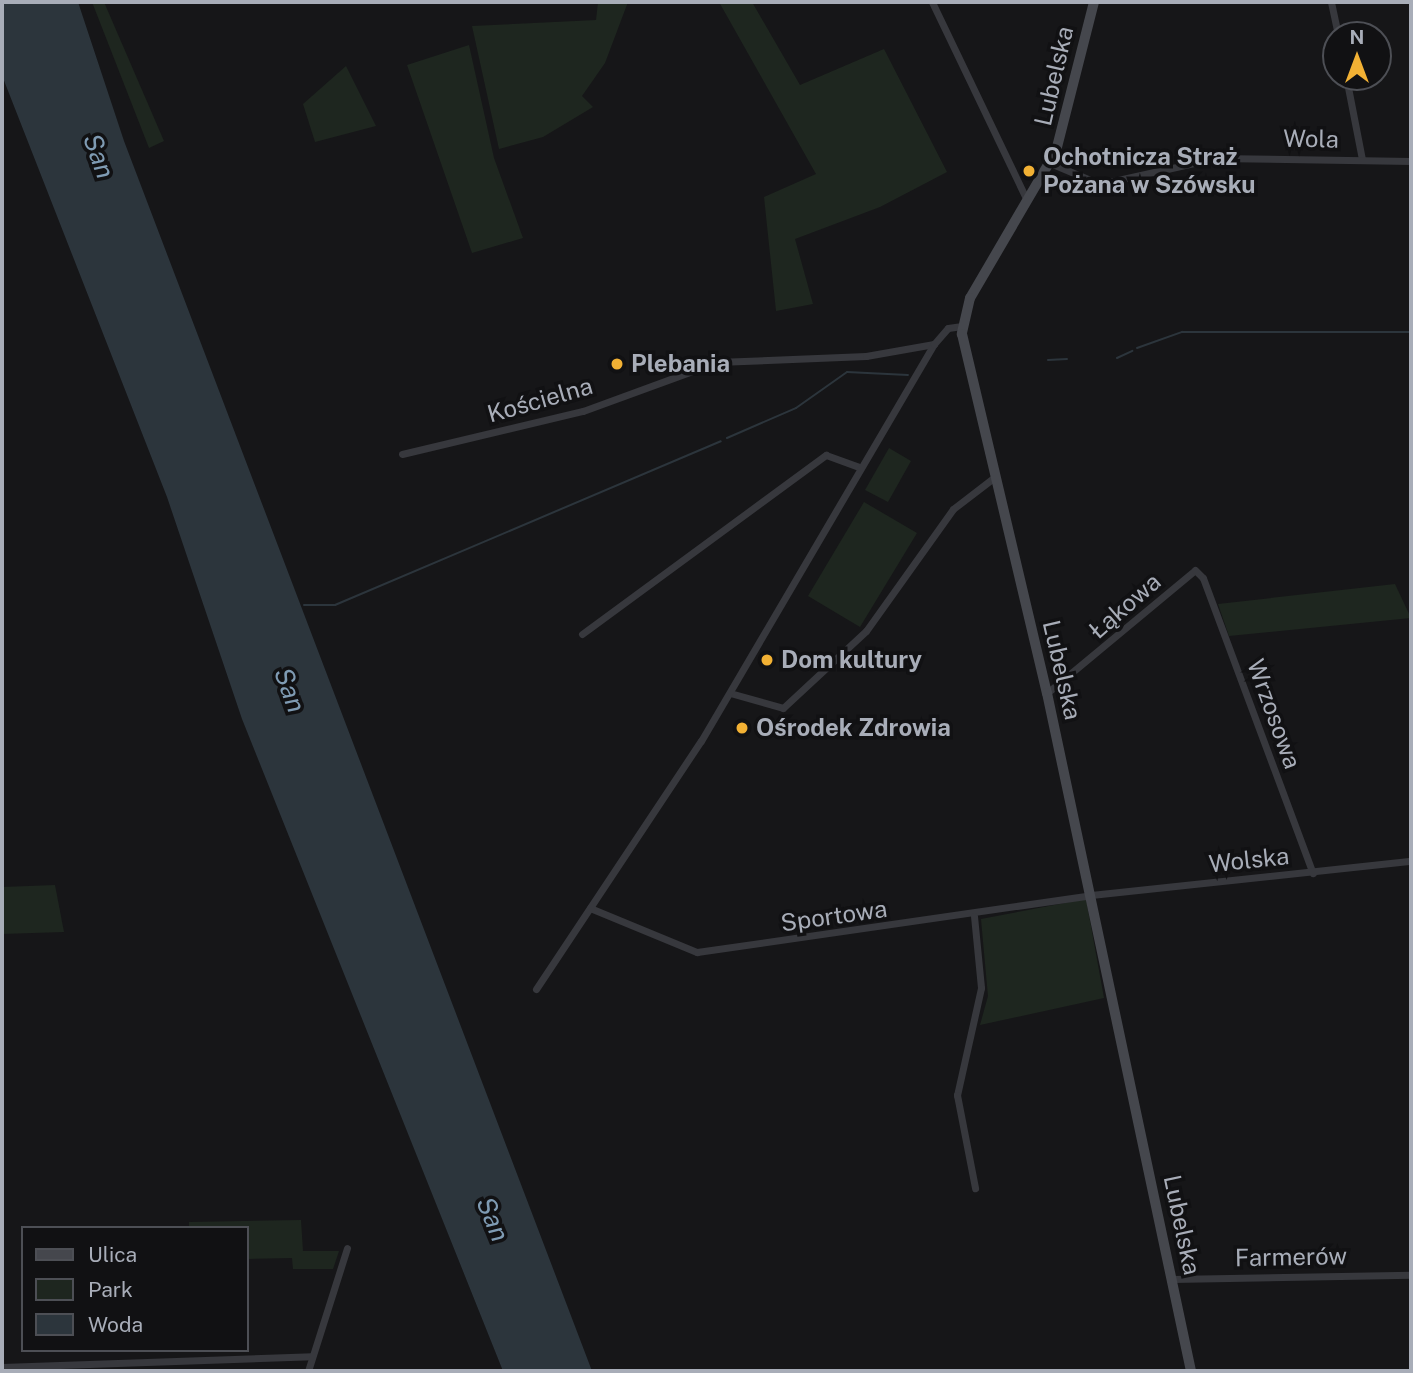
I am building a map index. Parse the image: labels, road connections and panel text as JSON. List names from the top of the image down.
{
  "streets": {
    "main road": ["Lubelska"],
    "street": [
      "Wola",
      "Kościelna",
      "Łąkowa",
      "Wrzosowa",
      "Wolska",
      "Sportowa",
      "Farmerów"
    ]
  },
  "crossings": [
    ["Lubelska", "Wola"],
    ["Lubelska", "Łąkowa"],
    ["Lubelska", "Wolska"],
    ["Lubelska", "Sportowa"],
    ["Lubelska", "Farmerów"],
    ["Łąkowa", "Wrzosowa"],
    ["Wrzosowa", "Wolska"],
    ["Wolska", "Sportowa"]
  ],
  "water": ["San"],
  "places": [
    "Ochotnicza Straż Pożana w Szówsku",
    "Plebania",
    "Dom kultury",
    "Ośrodek Zdrowia"
  ],
  "legend": ["Ulica", "Park", "Woda"],
  "north": "top"
}
